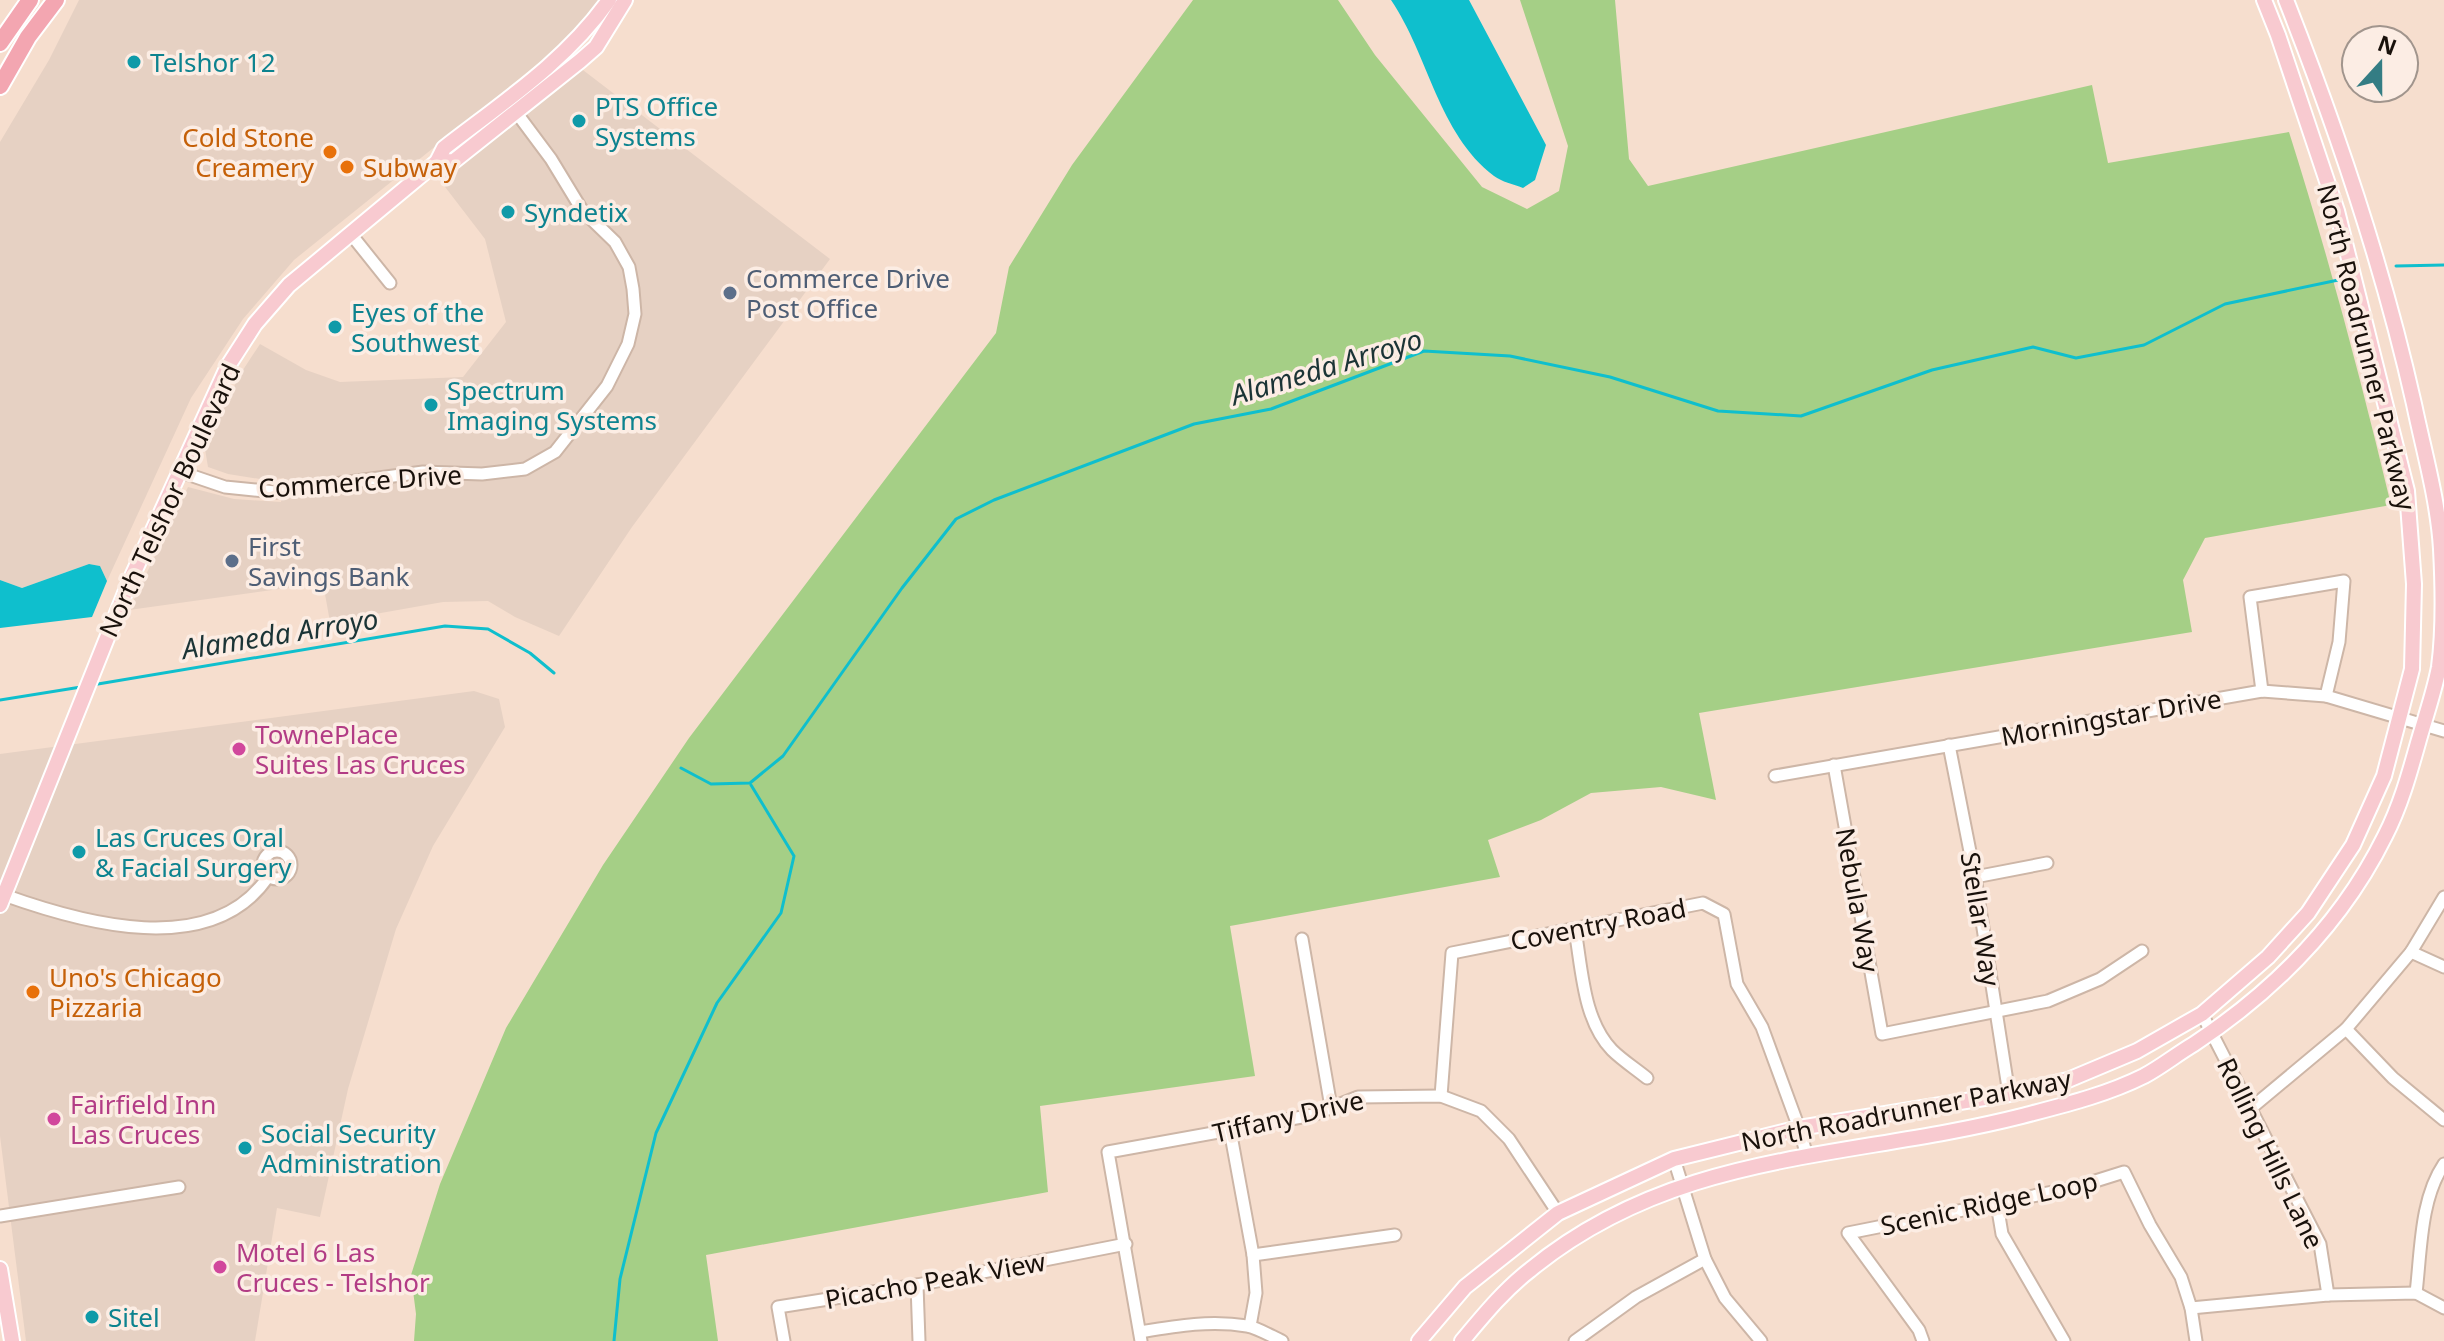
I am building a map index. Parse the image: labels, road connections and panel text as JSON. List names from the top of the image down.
{
  "streets": {
    "main road": ["North Roadrunner Parkway", "North Telshor Boulevard"],
    "street": [
      "Commerce Drive",
      "Morningstar Drive",
      "Nebula Way",
      "Stellar Way",
      "Coventry Road",
      "Tiffany Drive",
      "Rolling Hills Lane",
      "Scenic Ridge Loop",
      "Picacho Peak View"
    ]
  },
  "crossings": [
    ["North Roadrunner Parkway", "Morningstar Drive"],
    ["North Roadrunner Parkway", "Stellar Way"],
    ["North Roadrunner Parkway", "Coventry Road"],
    ["North Roadrunner Parkway", "Tiffany Drive"],
    ["North Roadrunner Parkway", "Rolling Hills Lane"],
    ["Commerce Drive", "North Telshor Boulevard"],
    ["Morningstar Drive", "Nebula Way"],
    ["Morningstar Drive", "Stellar Way"],
    ["Nebula Way", "Stellar Way"],
    ["Coventry Road", "Tiffany Drive"],
    ["Tiffany Drive", "Picacho Peak View"]
  ],
  "water": ["Alameda Arroyo"],
  "places": [
    "Telshor 12",
    "PTS Office Systems",
    "Cold Stone Creamery",
    "Subway",
    "Syndetix",
    "Commerce Drive Post Office",
    "Eyes of the Southwest",
    "Spectrum Imaging Systems",
    "First Savings Bank",
    "TownePlace Suites Las Cruces",
    "Las Cruces Oral & Facial Surgery",
    "Uno's Chicago Pizzaria",
    "Fairfield Inn Las Cruces",
    "Social Security Administration",
    "Motel 6 Las Cruces - Telshor",
    "Sitel"
  ],
  "north": "top"
}
